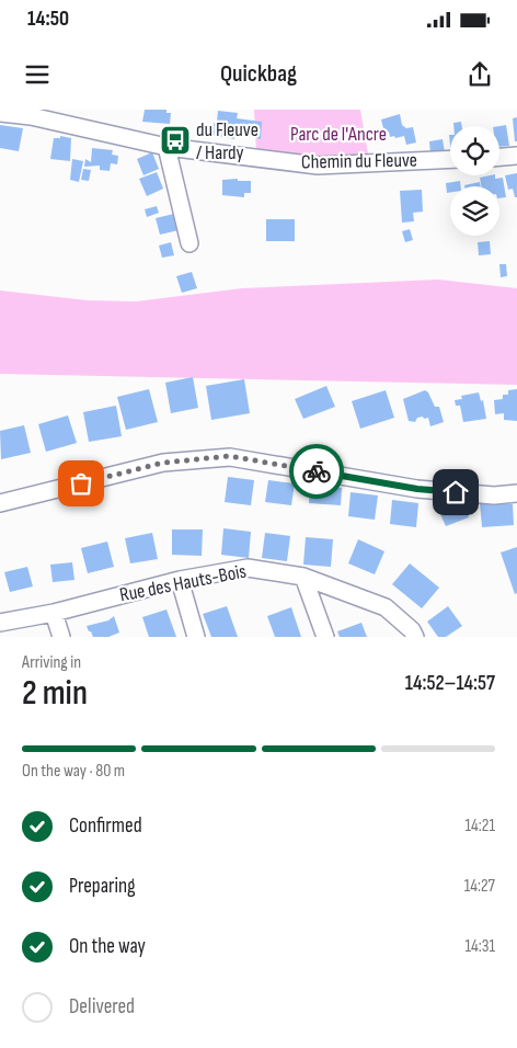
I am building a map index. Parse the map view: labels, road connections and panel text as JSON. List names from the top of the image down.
{
  "streets": {
    "street": ["Chemin du Fleuve", "Rue des Hauts-Bois"]
  },
  "parks": ["Parc de l'Ancre"],
  "places": {
    "bus stop": ["du Fleuve / Hardy"]
  },
  "page": {
    "status": "14:50",
    "header": "Quickbag",
    "heading": ["2 min", "Arriving in", "14:52–14:57"],
    "bar": "On the way · 80 m",
    "list": [
      ["Confirmed", "14:21"],
      ["Preparing", "14:27"],
      ["On the way", "14:31"],
      "Delivered"
    ]
  }
}
